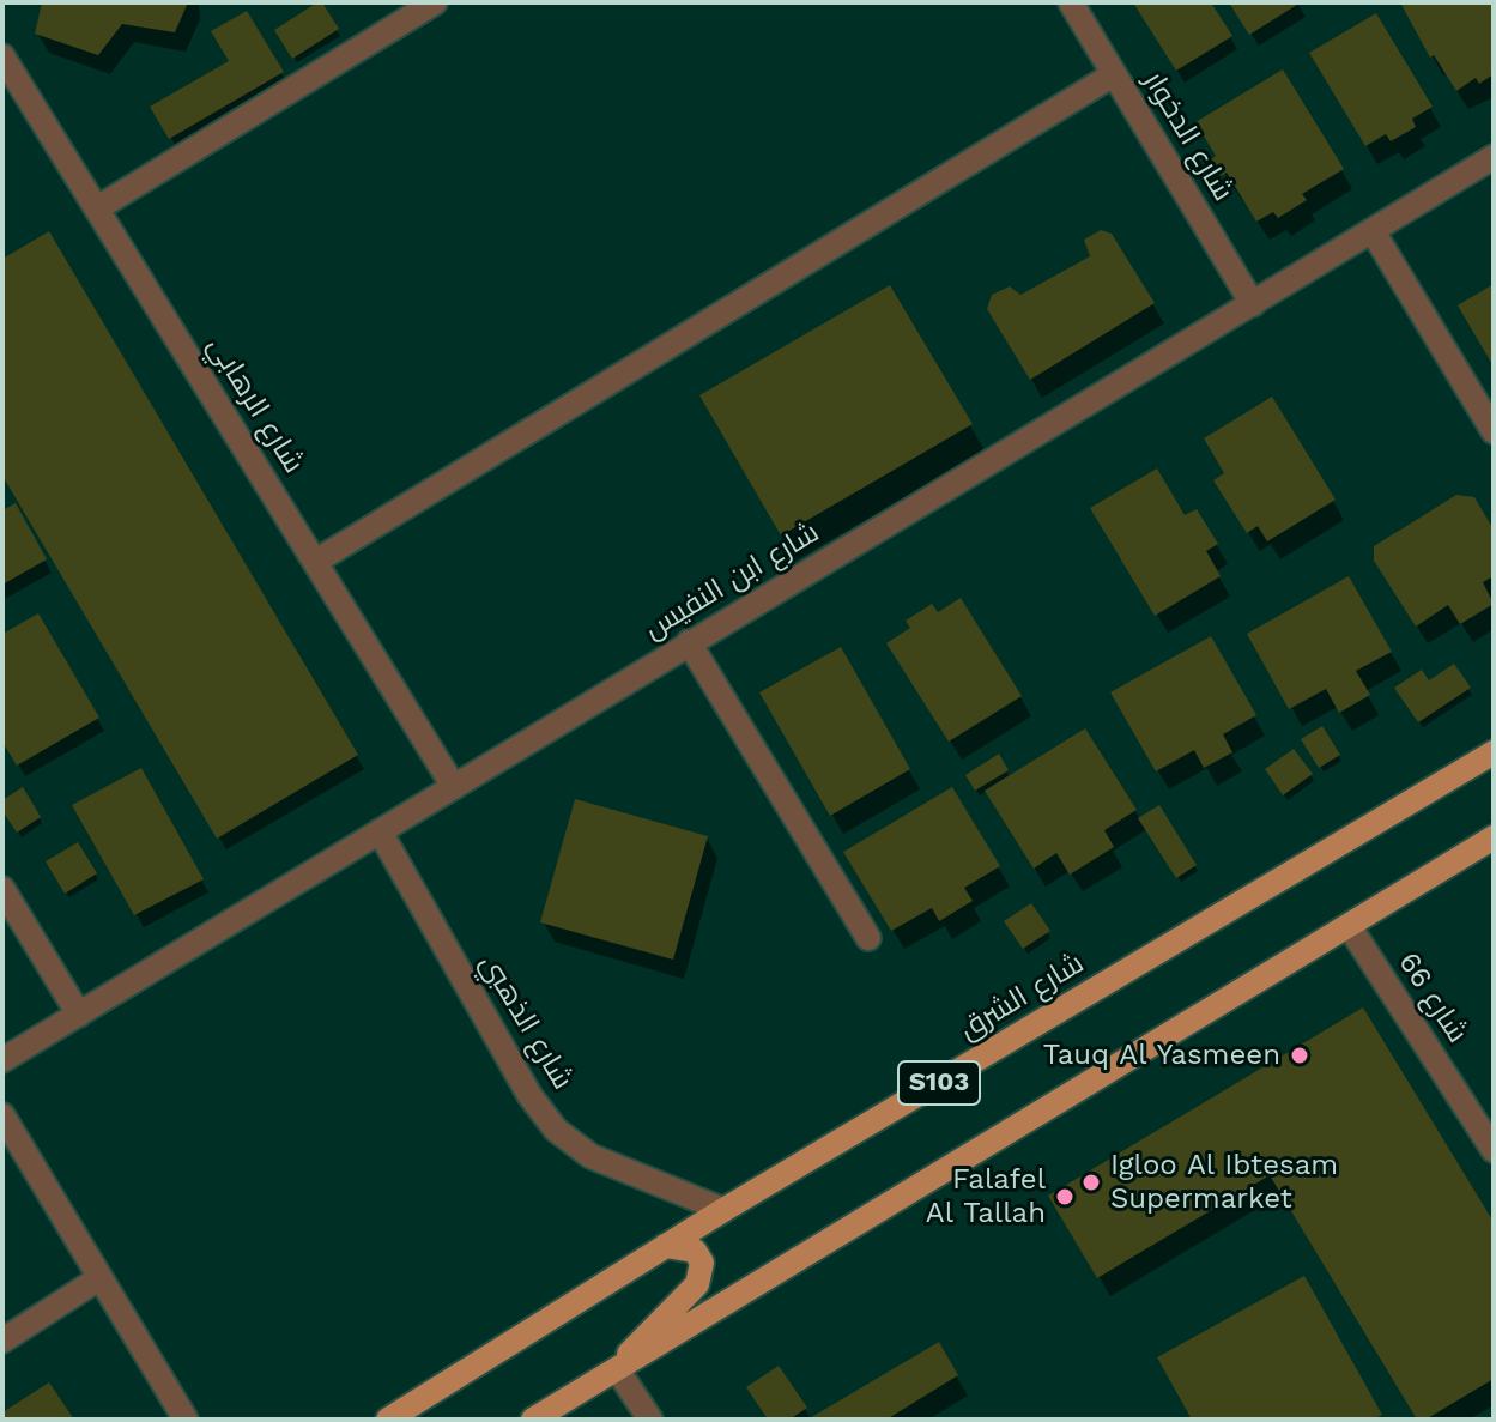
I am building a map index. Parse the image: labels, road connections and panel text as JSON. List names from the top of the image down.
{
  "streets": {
    "main road": ["شارع الشرق", "S103"],
    "street": [
      "شارع الدخوار",
      "شارع الرهابي",
      "شارع ابن النفيس",
      "شارع 66",
      "شارع الذهبي"
    ]
  },
  "crossings": [
    ["شارع الدخوار", "شارع ابن النفيس"],
    ["شارع الرهابي", "شارع ابن النفيس"],
    ["شارع ابن النفيس", "شارع الذهبي"],
    ["شارع الشرق", "شارع الذهبي"],
    ["شارع 66", "S103"]
  ],
  "places": ["Tauq Al Yasmeen", "Igloo Al Ibtesam Supermarket", "Falafel Al Tallah"]
}
